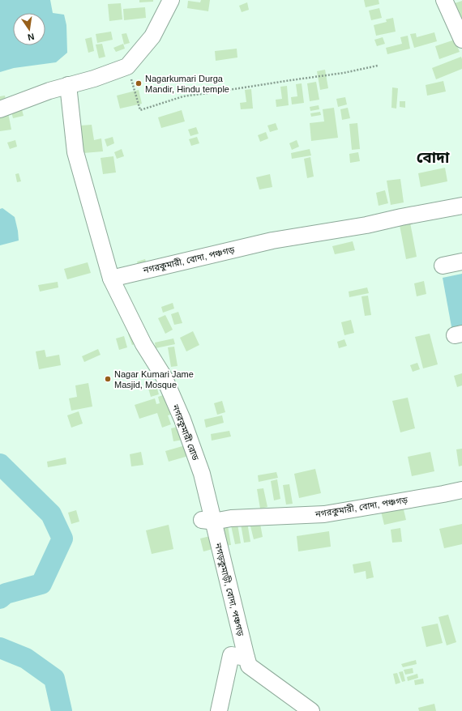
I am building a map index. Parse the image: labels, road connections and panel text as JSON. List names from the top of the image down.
{
  "streets": {
    "street": ["নগরকুমারী, বোদা, পঞ্চগড়", "নগরকুমারী রোড", "নগড়কুমাড়ী, বোদা, পঞ্চগড়"]
  },
  "crossings": [
    ["নগরকুমারী, বোদা, পঞ্চগড়", "নগরকুমারী রোড"],
    ["নগরকুমারী, বোদা, পঞ্চগড়", "নগড়কুমাড়ী, বোদা, পঞ্চগড়"],
    ["নগরকুমারী রোড", "নগড়কুমাড়ী, বোদা, পঞ্চগড়"]
  ],
  "districts": ["বোদা"],
  "places": ["Nagarkumari Durga Mandir, Hindu temple", "Nagar Kumari Jame Masjid, Mosque"],
  "north": "bottom"
}
